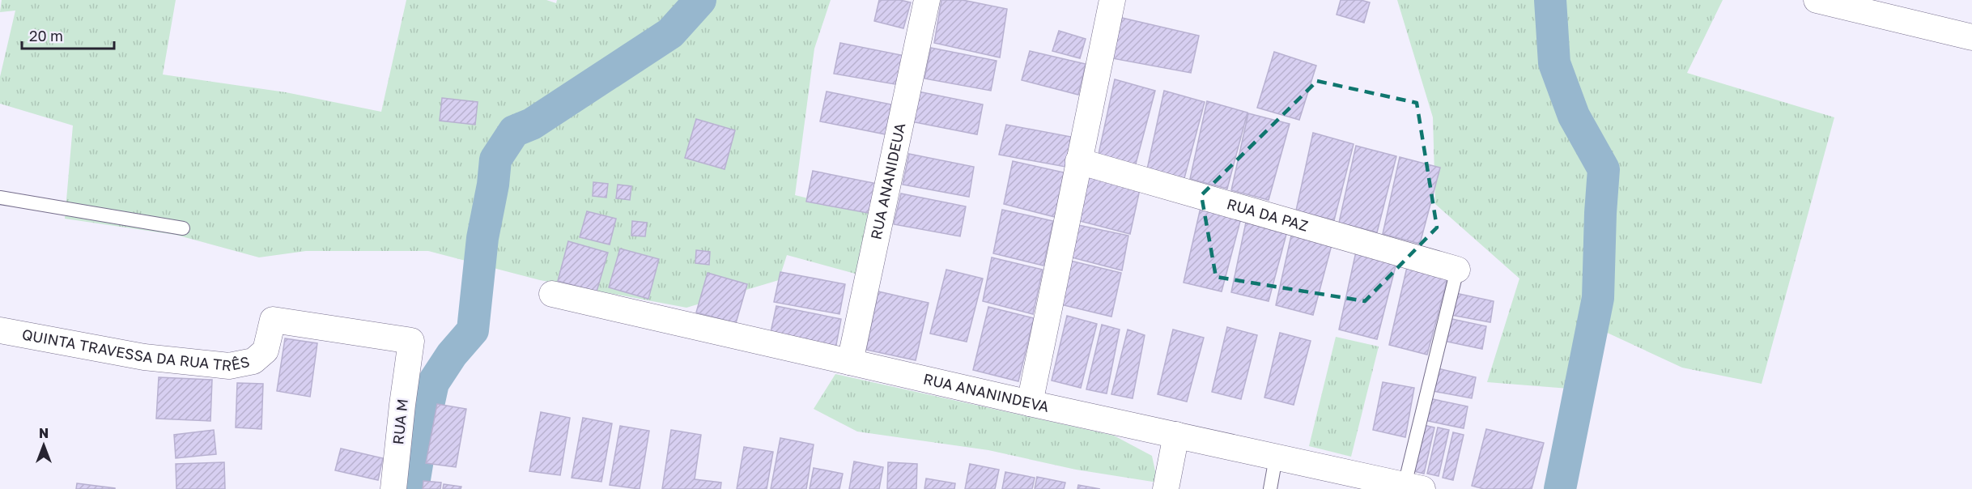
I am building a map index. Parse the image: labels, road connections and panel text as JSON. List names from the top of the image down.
{
  "streets": {
    "street": [
      "RUA ANANIDEUA",
      "RUA DA PAZ",
      "QUINTA TRAVESSA DA RUA TRÊS",
      "RUA ANANINDEVA",
      "RUA M"
    ]
  },
  "crossings": [
    ["RUA ANANIDEUA", "RUA ANANINDEVA"],
    ["QUINTA TRAVESSA DA RUA TRÊS", "RUA M"]
  ],
  "scale_bar": "20 m",
  "north": "top"
}
